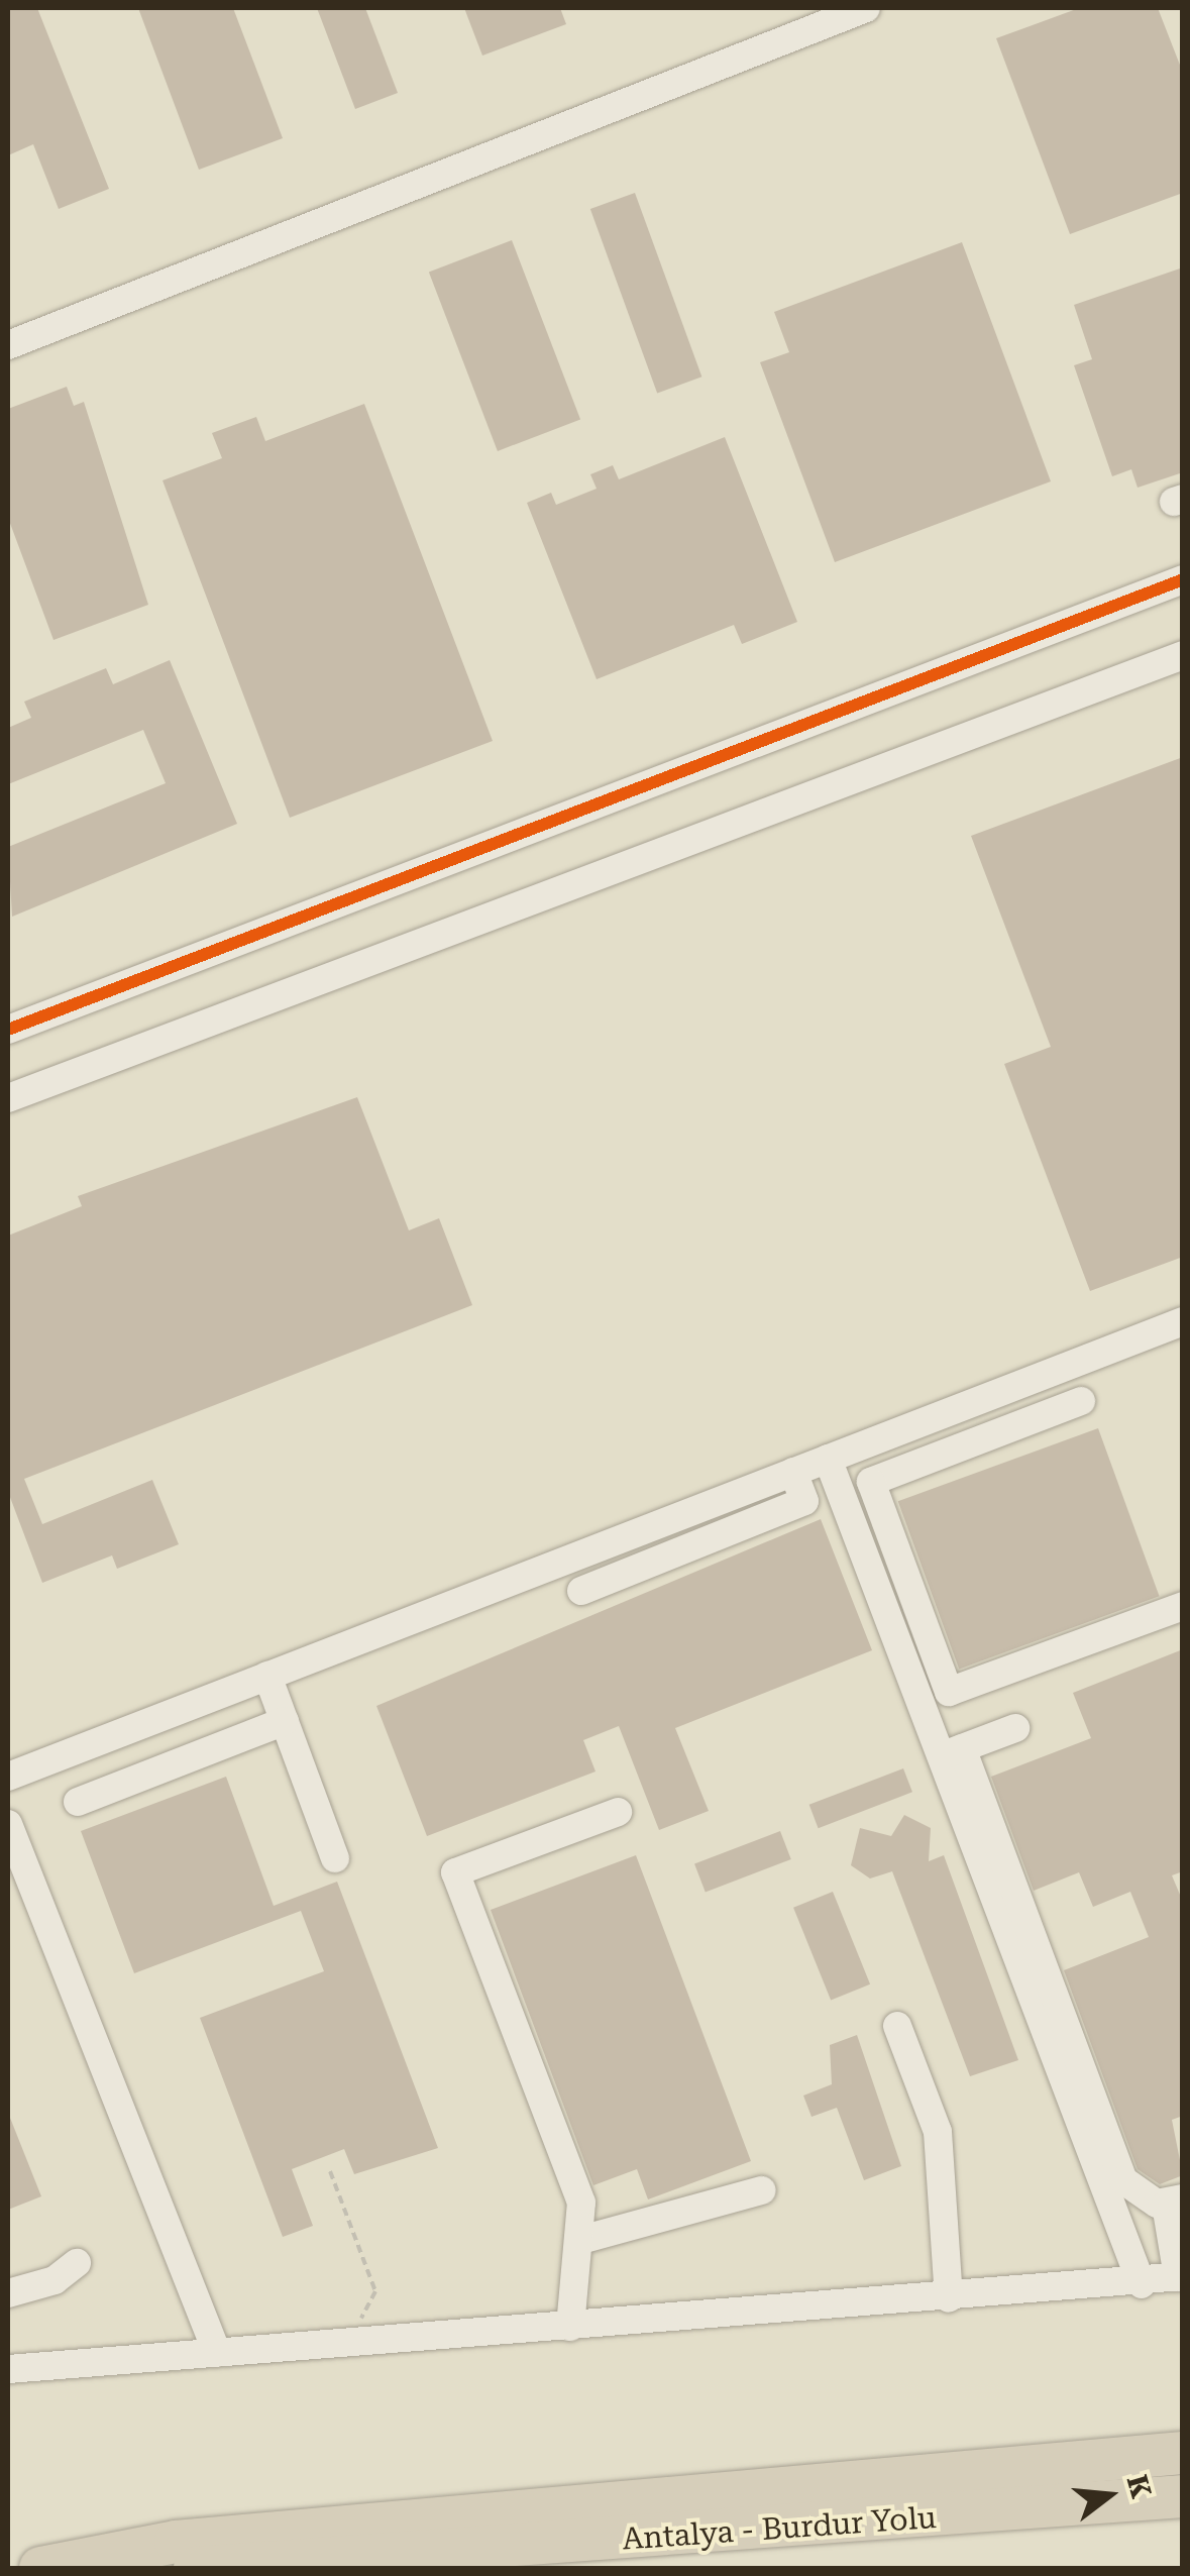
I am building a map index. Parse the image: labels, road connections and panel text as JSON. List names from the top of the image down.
{
  "streets": {
    "highway": ["Antalya - Burdur Yolu"]
  },
  "north": "right"
}
